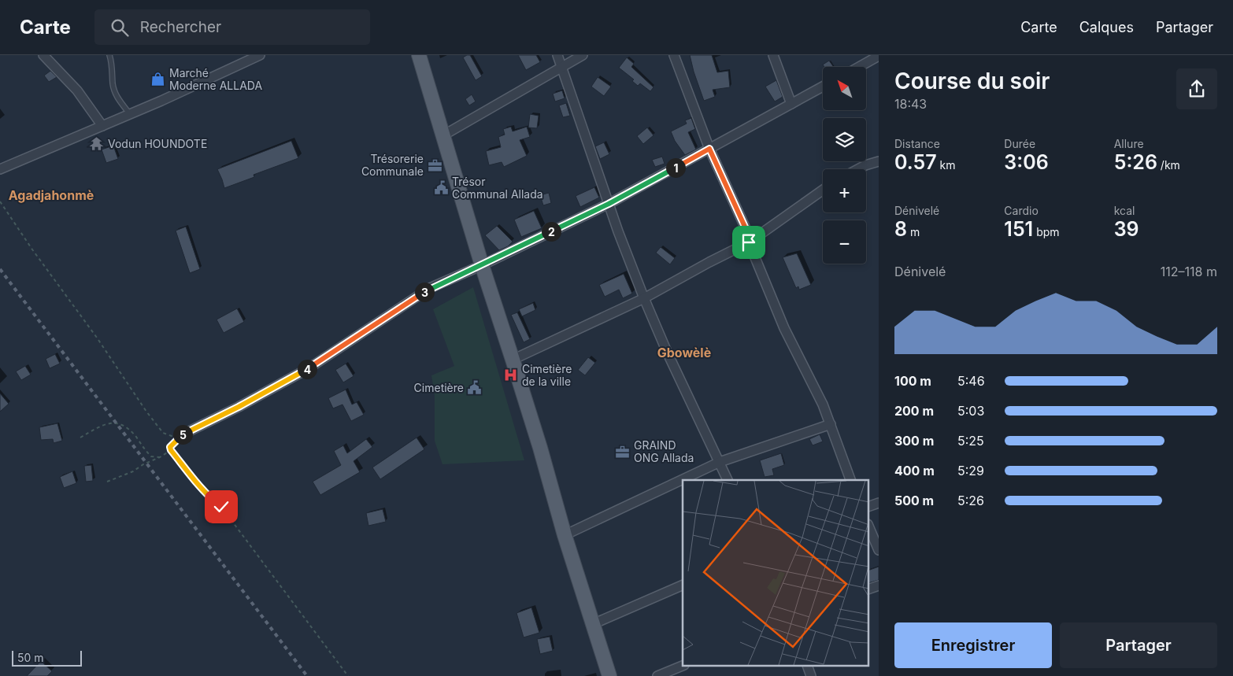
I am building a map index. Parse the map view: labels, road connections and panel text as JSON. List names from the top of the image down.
{
  "districts": ["Agadjahonmè", "Gbowèlè"],
  "places": {
    "shop": ["Marché Moderne ALLADA"],
    "temple": ["Vodun HOUNDOTE"],
    "office": ["Trésorerie Communale", "GRAIND ONG Allada"],
    "public building": ["Trésor Communal Allada", "Cimetière"],
    "hospital": ["Cimetière de la ville"]
  },
  "scale_bar": "50 m",
  "north": "top left",
  "page": {
    "header": "Carte",
    "search": "Rechercher",
    "nav": ["Carte", "Calques", "Partager"],
    "heading": ["Course du soir", "18:43"],
    "map_buttons": ["+", "−"],
    "stats": [
      ["Distance", "0.57 km"],
      ["Durée", "3:06"],
      ["Allure", "5:26 /km"],
      ["Dénivelé", "8 m"],
      ["Cardio", "151 bpm"],
      ["kcal", "39"]
    ],
    "pins": [
      "1",
      "2",
      "3",
      "4",
      "5"
    ],
    "chart": ["Dénivelé", "112–118 m"],
    "list": [
      {
        "name": "100 m",
        "note": "5:46"
      },
      {
        "name": "200 m",
        "note": "5:03"
      },
      {
        "name": "300 m",
        "note": "5:25"
      },
      {
        "name": "400 m",
        "note": "5:29"
      },
      {
        "name": "500 m",
        "note": "5:26"
      }
    ],
    "buttons": ["Enregistrer", "Partager"],
    "scale": "50 m"
  }
}
